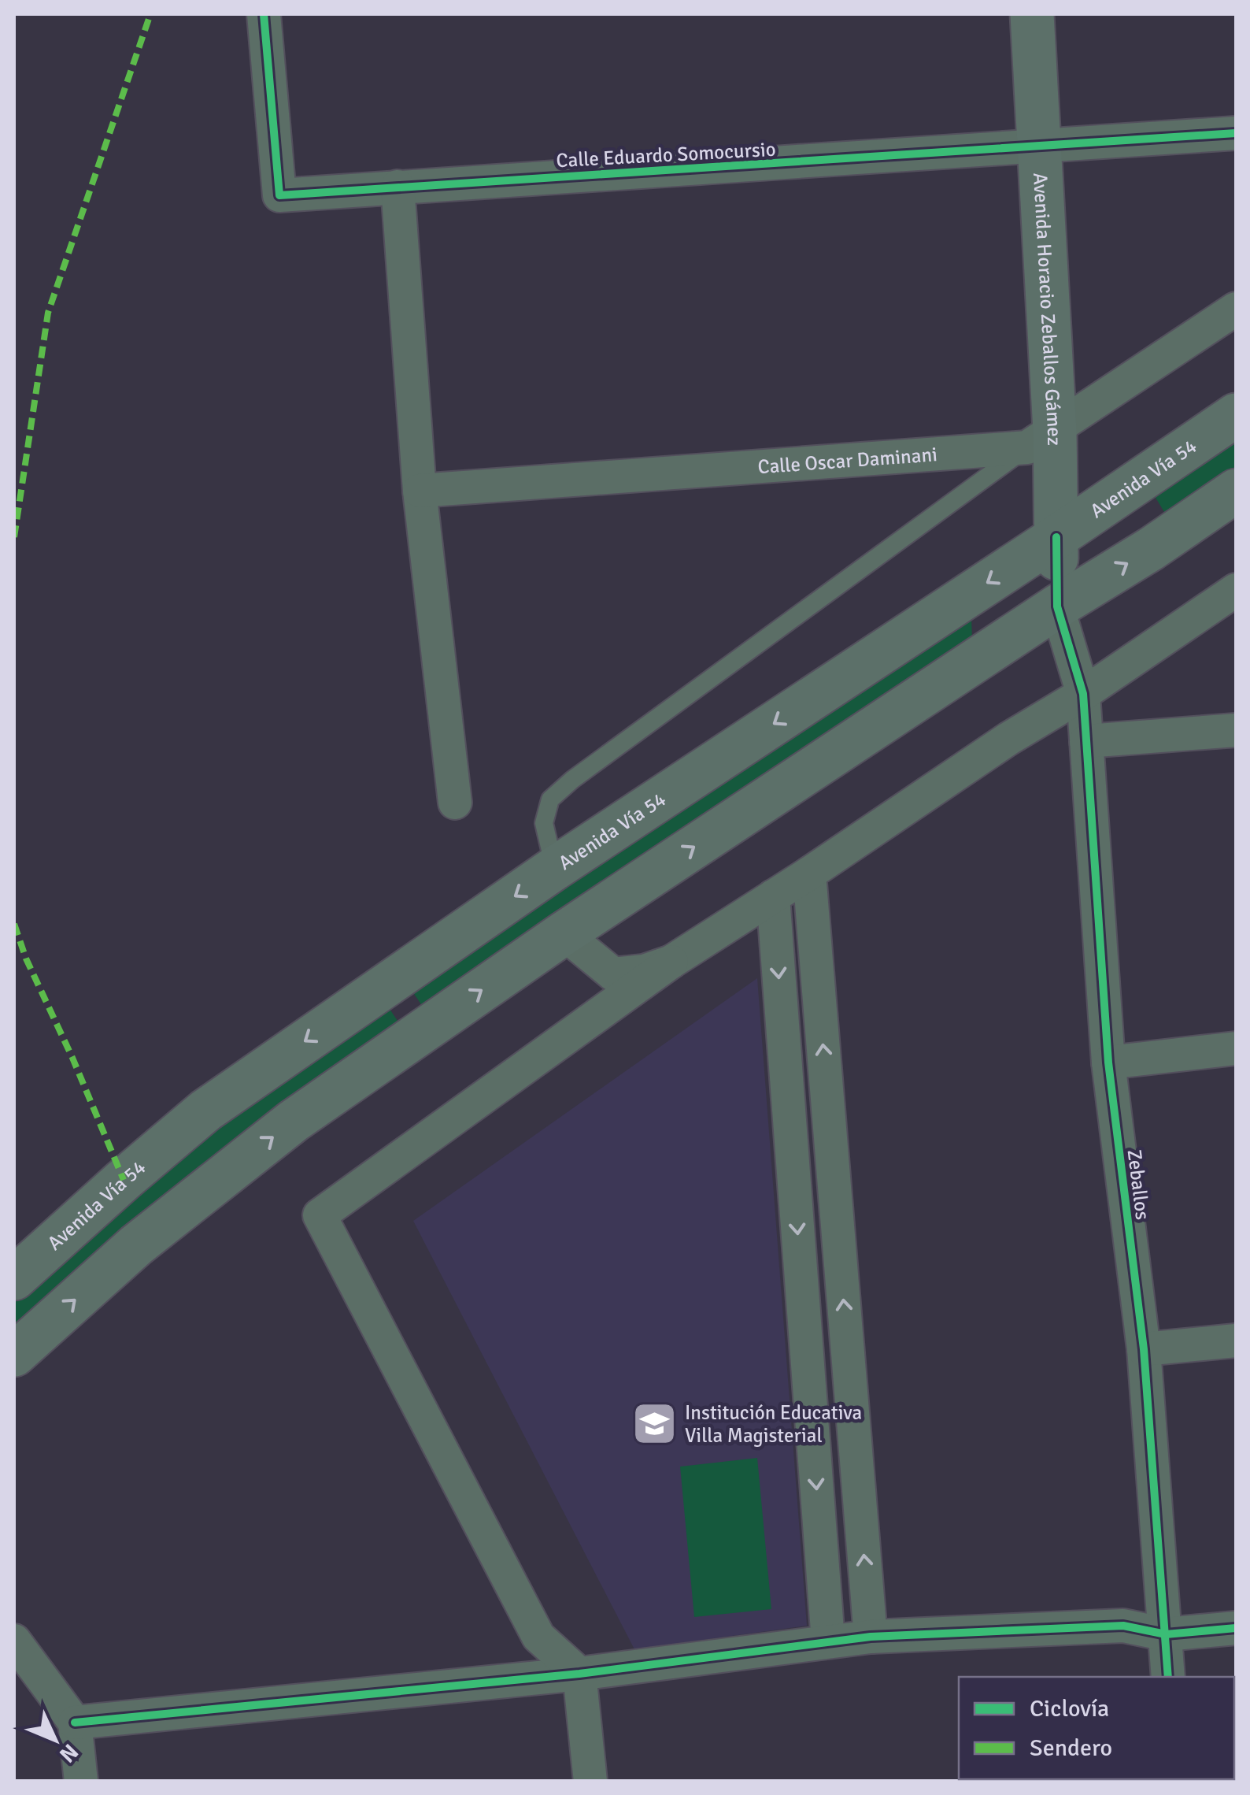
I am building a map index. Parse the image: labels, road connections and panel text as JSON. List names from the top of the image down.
{
  "streets": {
    "main road": ["Avenida Horacio Zeballos Gámez", "Avenida Vía 54"],
    "street": ["Calle Eduardo Somocursio", "Calle Oscar Daminani", "Zeballos"]
  },
  "crossings": [
    ["Calle Eduardo Somocursio", "Avenida Horacio Zeballos Gámez"],
    ["Avenida Horacio Zeballos Gámez", "Calle Oscar Daminani"],
    ["Avenida Horacio Zeballos Gámez", "Avenida Vía 54"],
    ["Avenida Horacio Zeballos Gámez", "Zeballos"]
  ],
  "places": {
    "school or university": ["Institución Educativa Villa Magisterial"]
  },
  "legend": ["Ciclovía", "Sendero"],
  "north": "bottom right"
}
